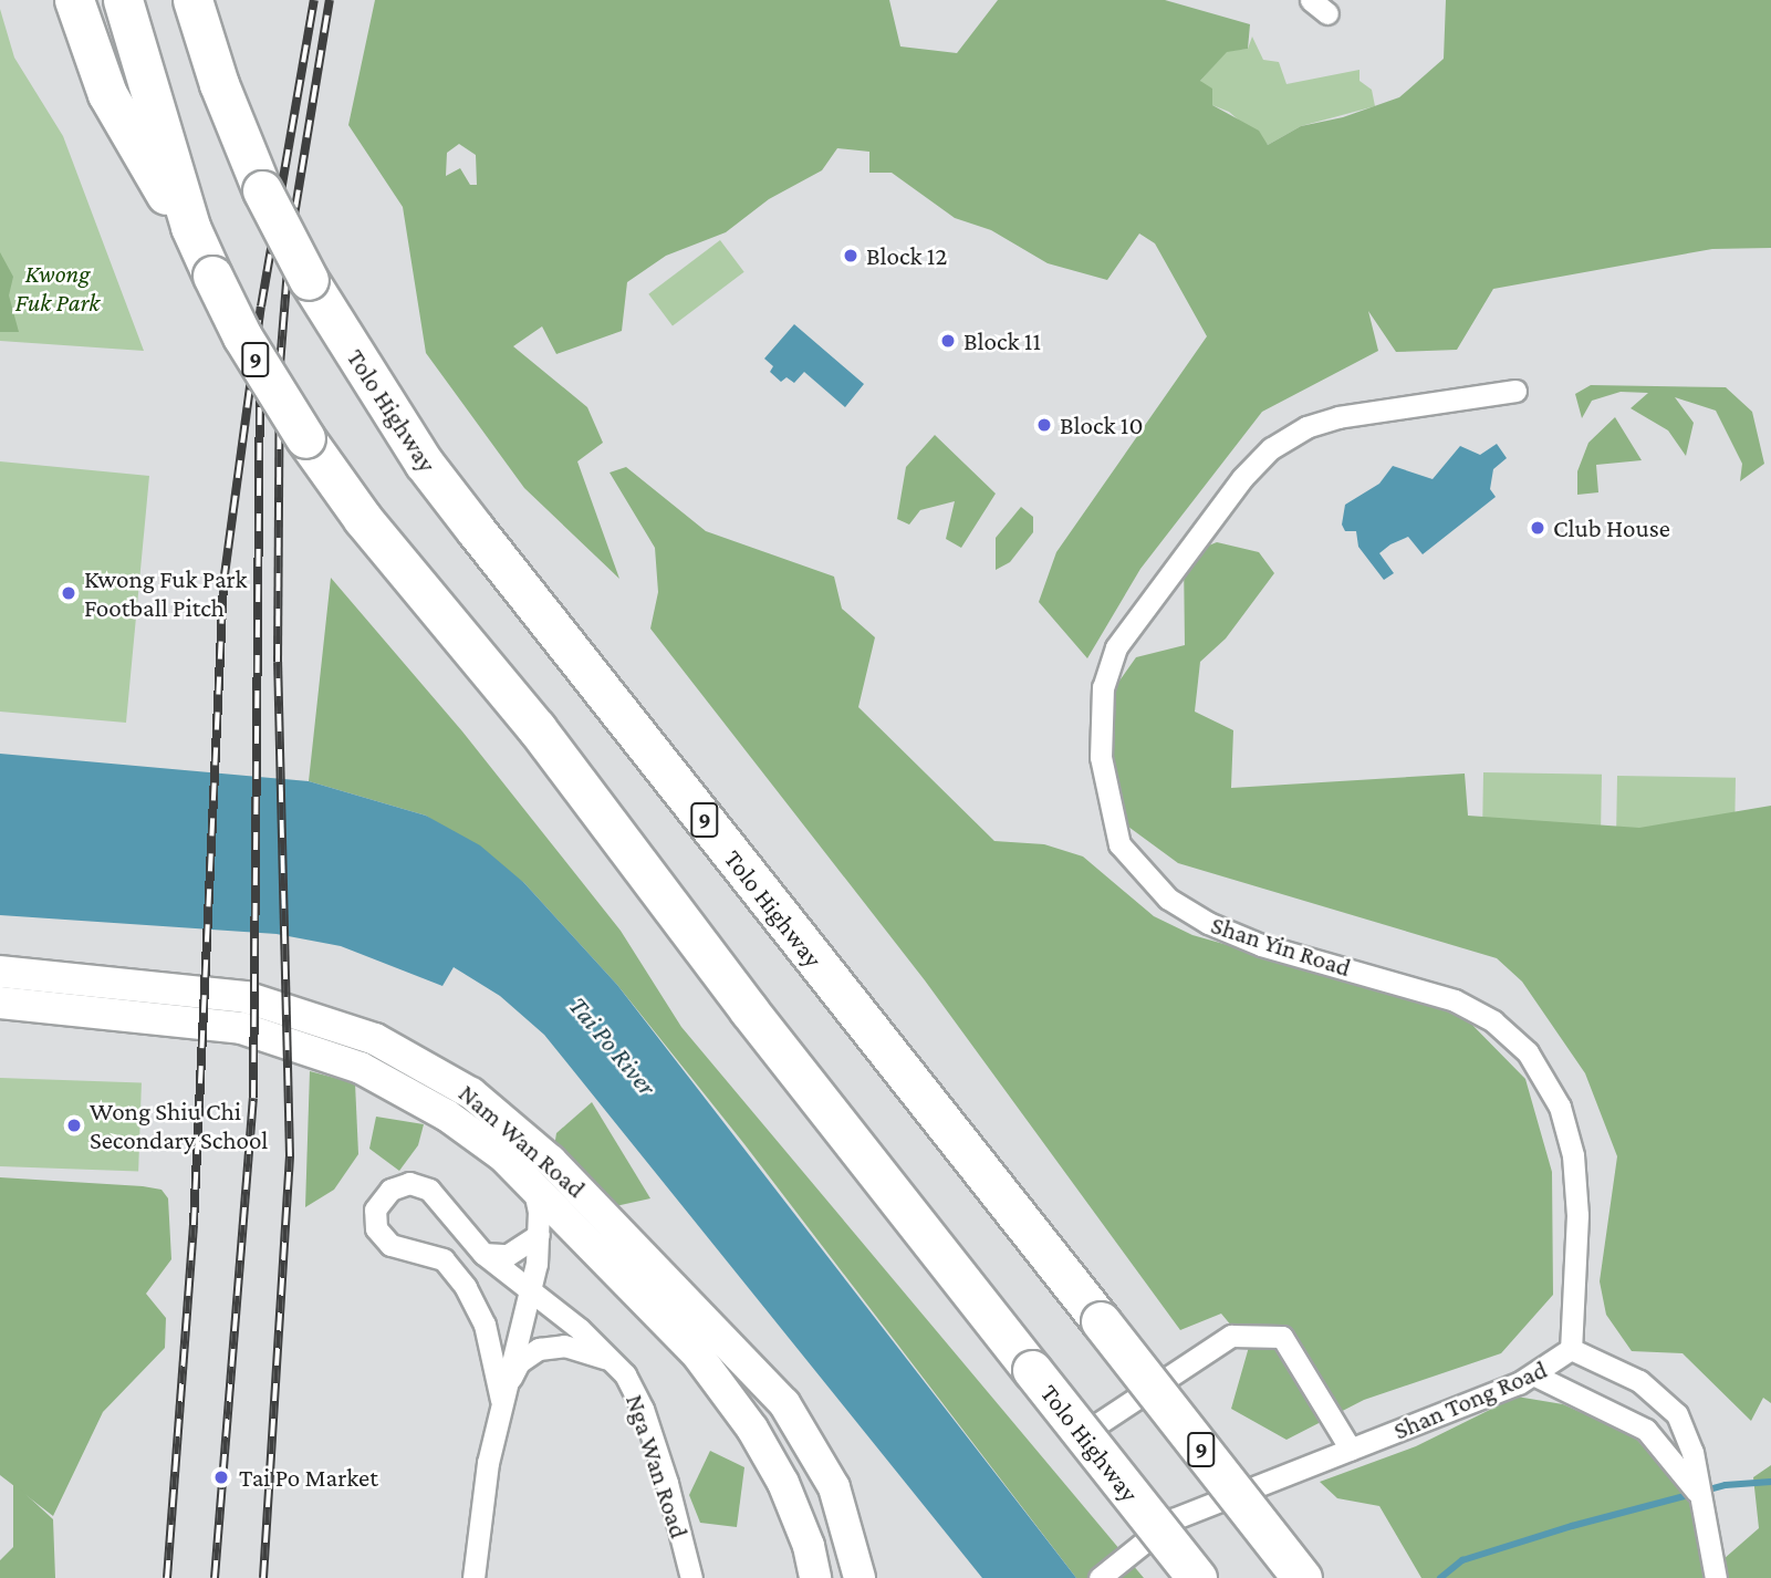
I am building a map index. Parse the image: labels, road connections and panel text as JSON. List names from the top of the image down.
{
  "streets": {
    "highway": ["9", "Tolo Highway"],
    "main road": ["Nam Wan Road"],
    "street": ["Shan Yin Road", "Shan Tong Road", "Nga Wan Road"]
  },
  "crossings": [
    ["Shan Yin Road", "Shan Tong Road"],
    ["Nam Wan Road", "Nga Wan Road"]
  ],
  "water": ["Tai Po River"],
  "parks": ["Kwong Fuk Park"],
  "places": [
    "Block 12",
    "Block 11",
    "Block 10",
    "Club House",
    "Kwong Fuk Park Football Pitch",
    "Wong Shiu Chi Secondary School",
    "Tai Po Market"
  ]
}
